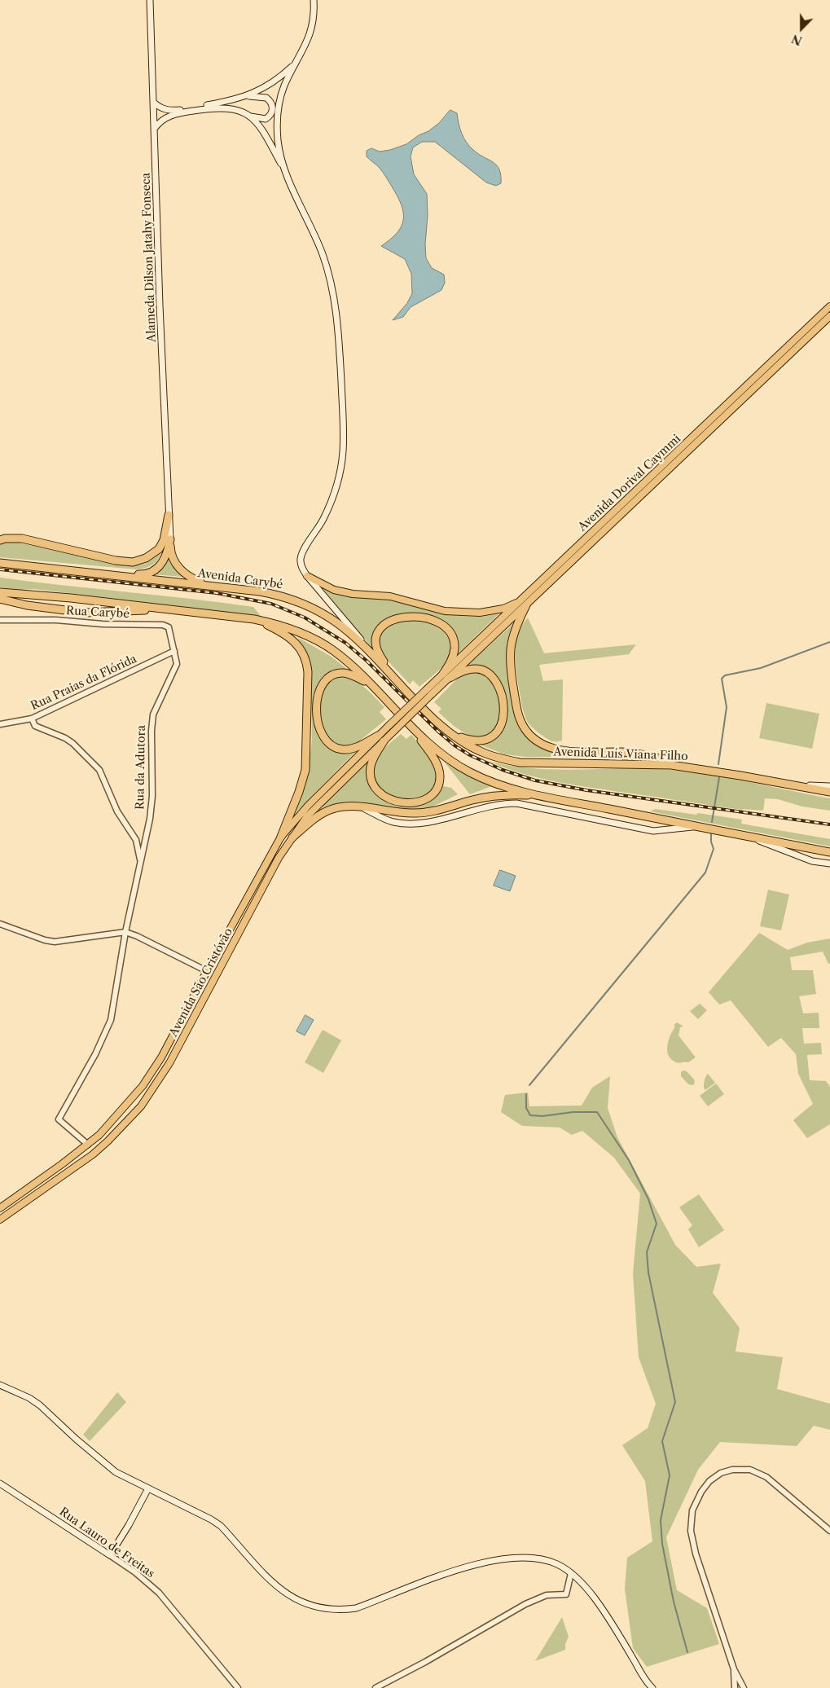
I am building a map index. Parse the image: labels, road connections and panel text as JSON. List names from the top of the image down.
{
  "streets": {
    "highway": ["Avenida Carybé", "Avenida Luís Viana Filho"],
    "main road": [
      "Alameda Dilson Jatahy Fonseca",
      "Avenida Dorival Caymmi",
      "Avenida São Cristóvão",
      "Rua Lauro de Freitas"
    ],
    "street": ["Rua Carybé", "Rua Praias da Flórida", "Rua da Adutora"]
  },
  "crossings": [
    ["Avenida Dorival Caymmi", "Avenida São Cristóvão"],
    ["Avenida Carybé", "Avenida Luís Viana Filho"],
    ["Rua Carybé", "Rua Praias da Flórida"],
    ["Rua Carybé", "Rua da Adutora"],
    ["Rua Praias da Flórida", "Rua da Adutora"],
    ["Rua da Adutora", "Avenida São Cristóvão"]
  ],
  "north": "bottom"
}
